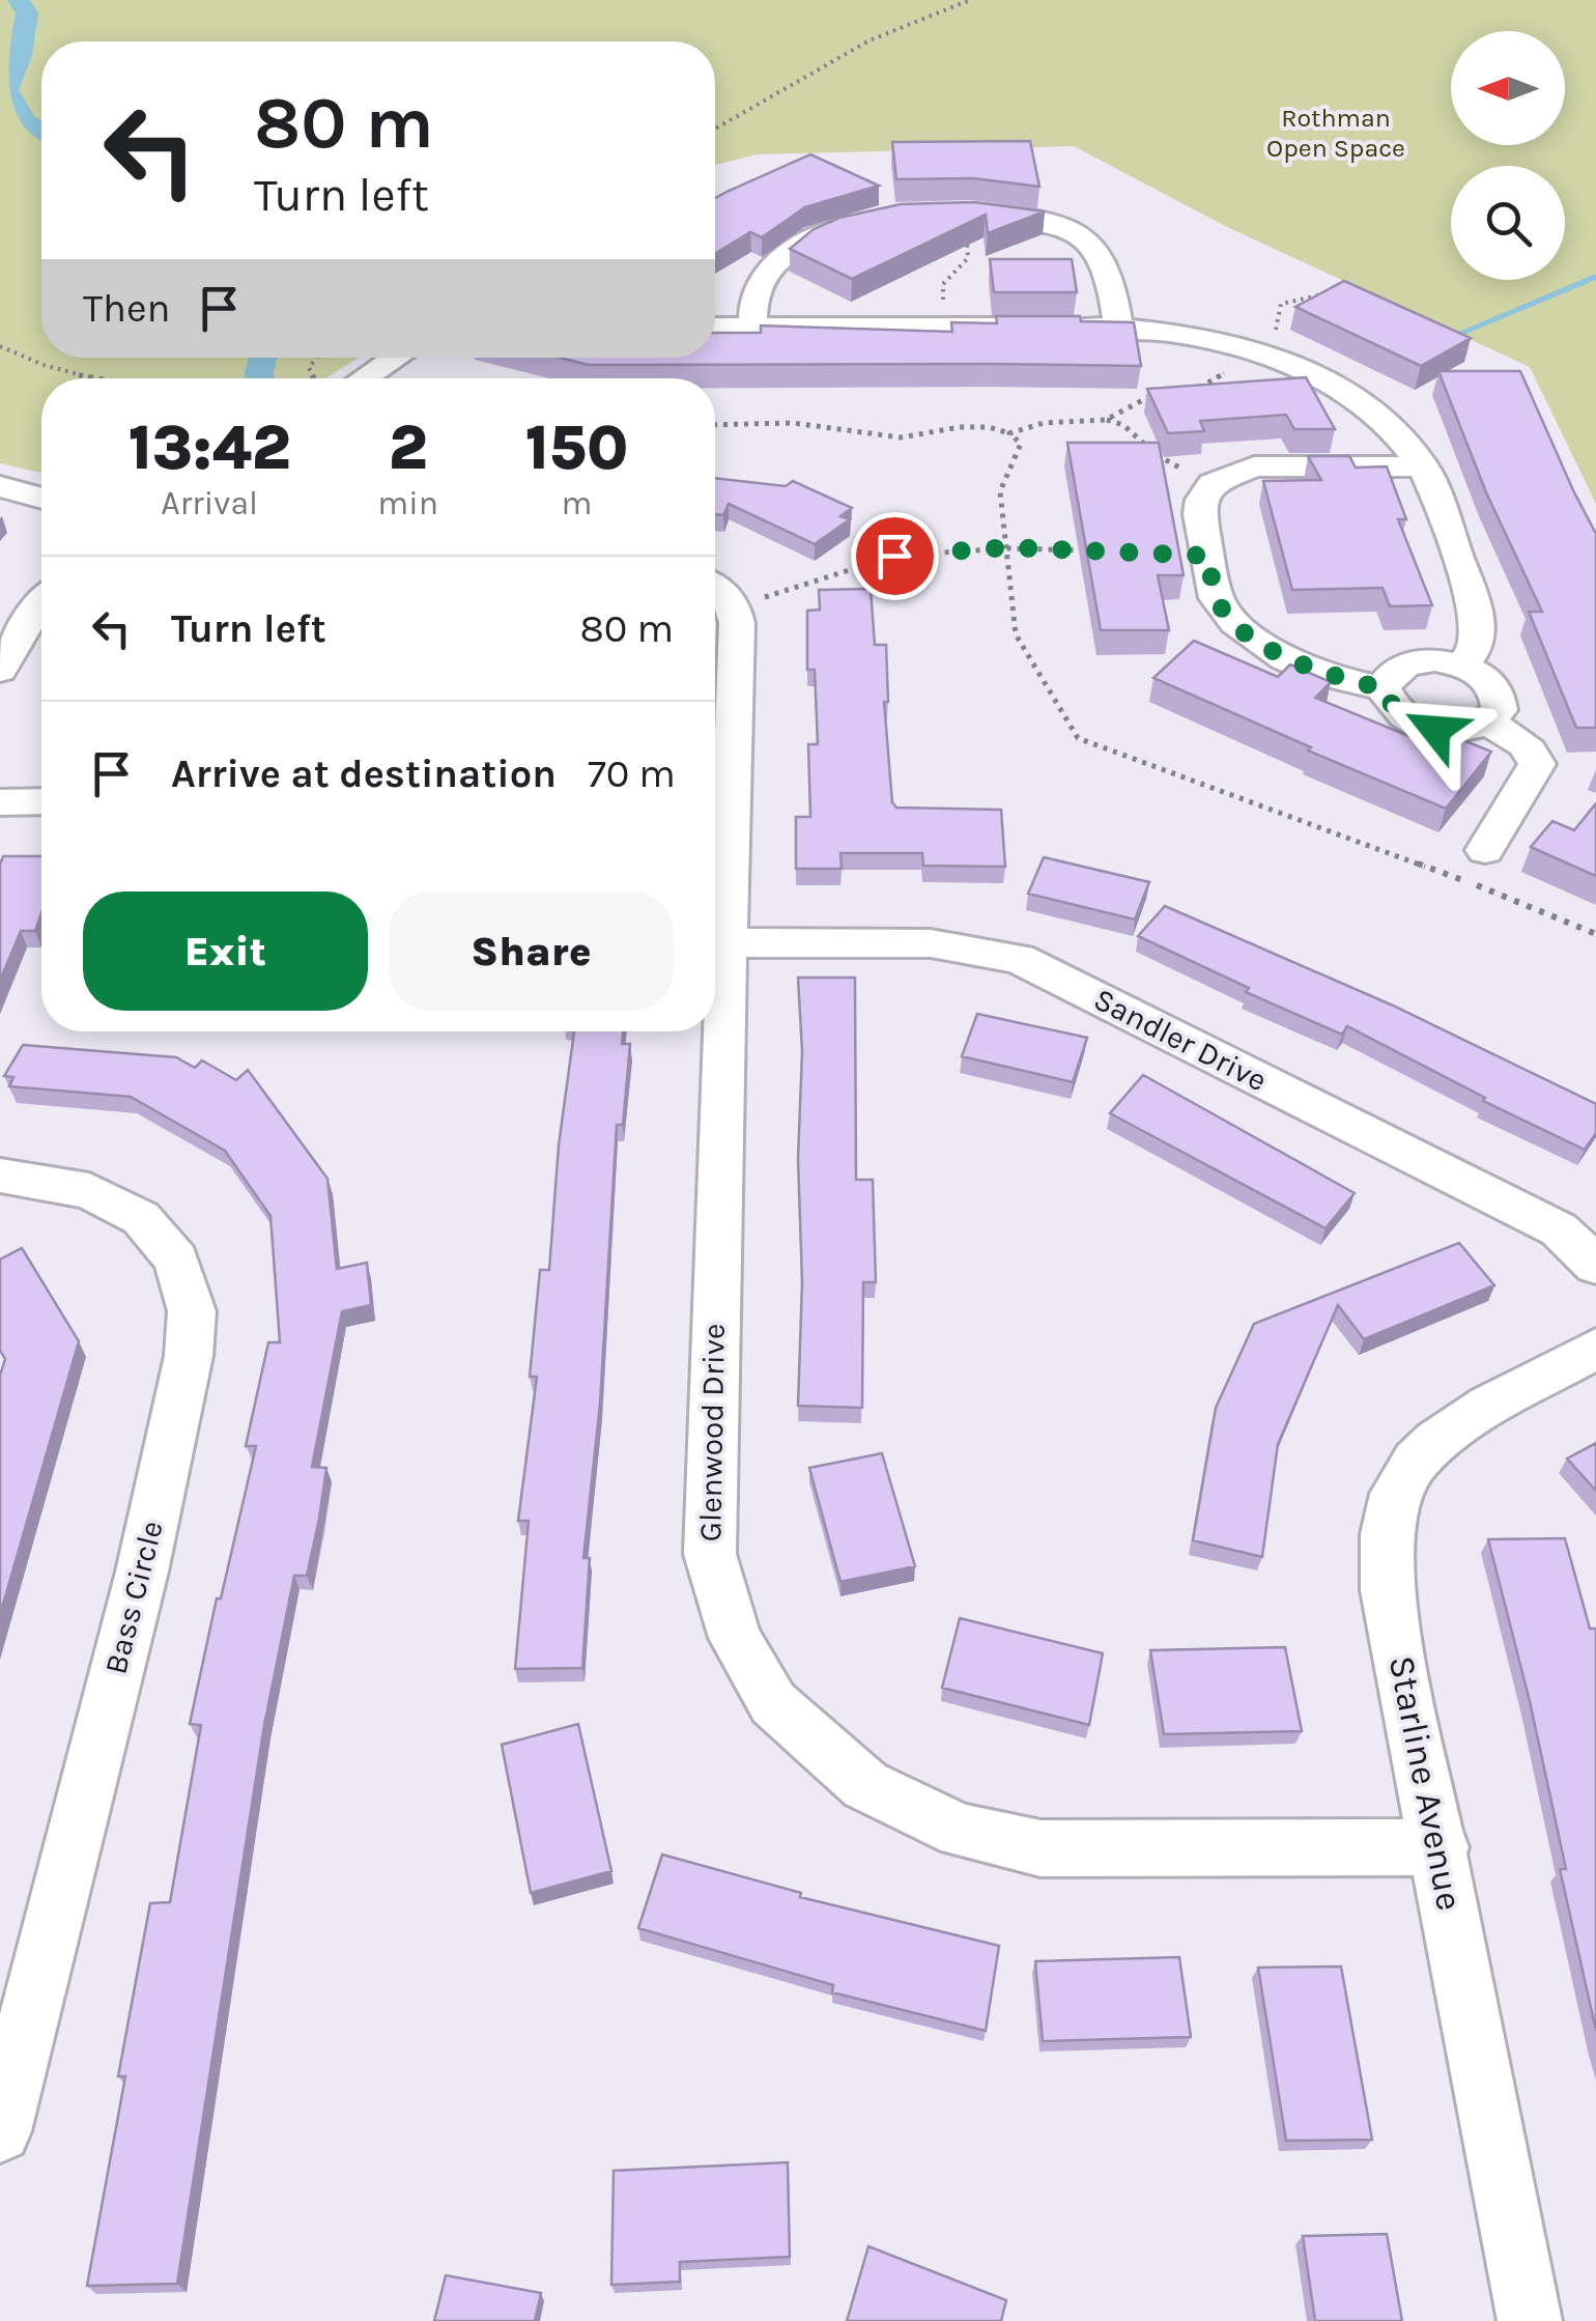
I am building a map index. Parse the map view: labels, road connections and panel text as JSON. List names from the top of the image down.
{
  "streets": {
    "street": [
      "Sandler Drive",
      "Glenwood Drive",
      "Bass Circle",
      "Starline Avenue"
    ]
  },
  "crossings": [
    ["Sandler Drive", "Glenwood Drive"],
    ["Glenwood Drive", "Starline Avenue"]
  ],
  "parks": ["Rothman Open Space"],
  "north": "left",
  "page": {
    "turn": ["80 m", "Turn left"],
    "then": "Then",
    "eta": [
      "13:42",
      "Arrival",
      "2",
      "min",
      "150",
      "m"
    ],
    "list": [
      {
        "name": "Turn left",
        "value": "80 m"
      },
      {
        "name": "Arrive at destination",
        "value": "70 m"
      }
    ],
    "buttons": ["Exit", "Share"]
  }
}
